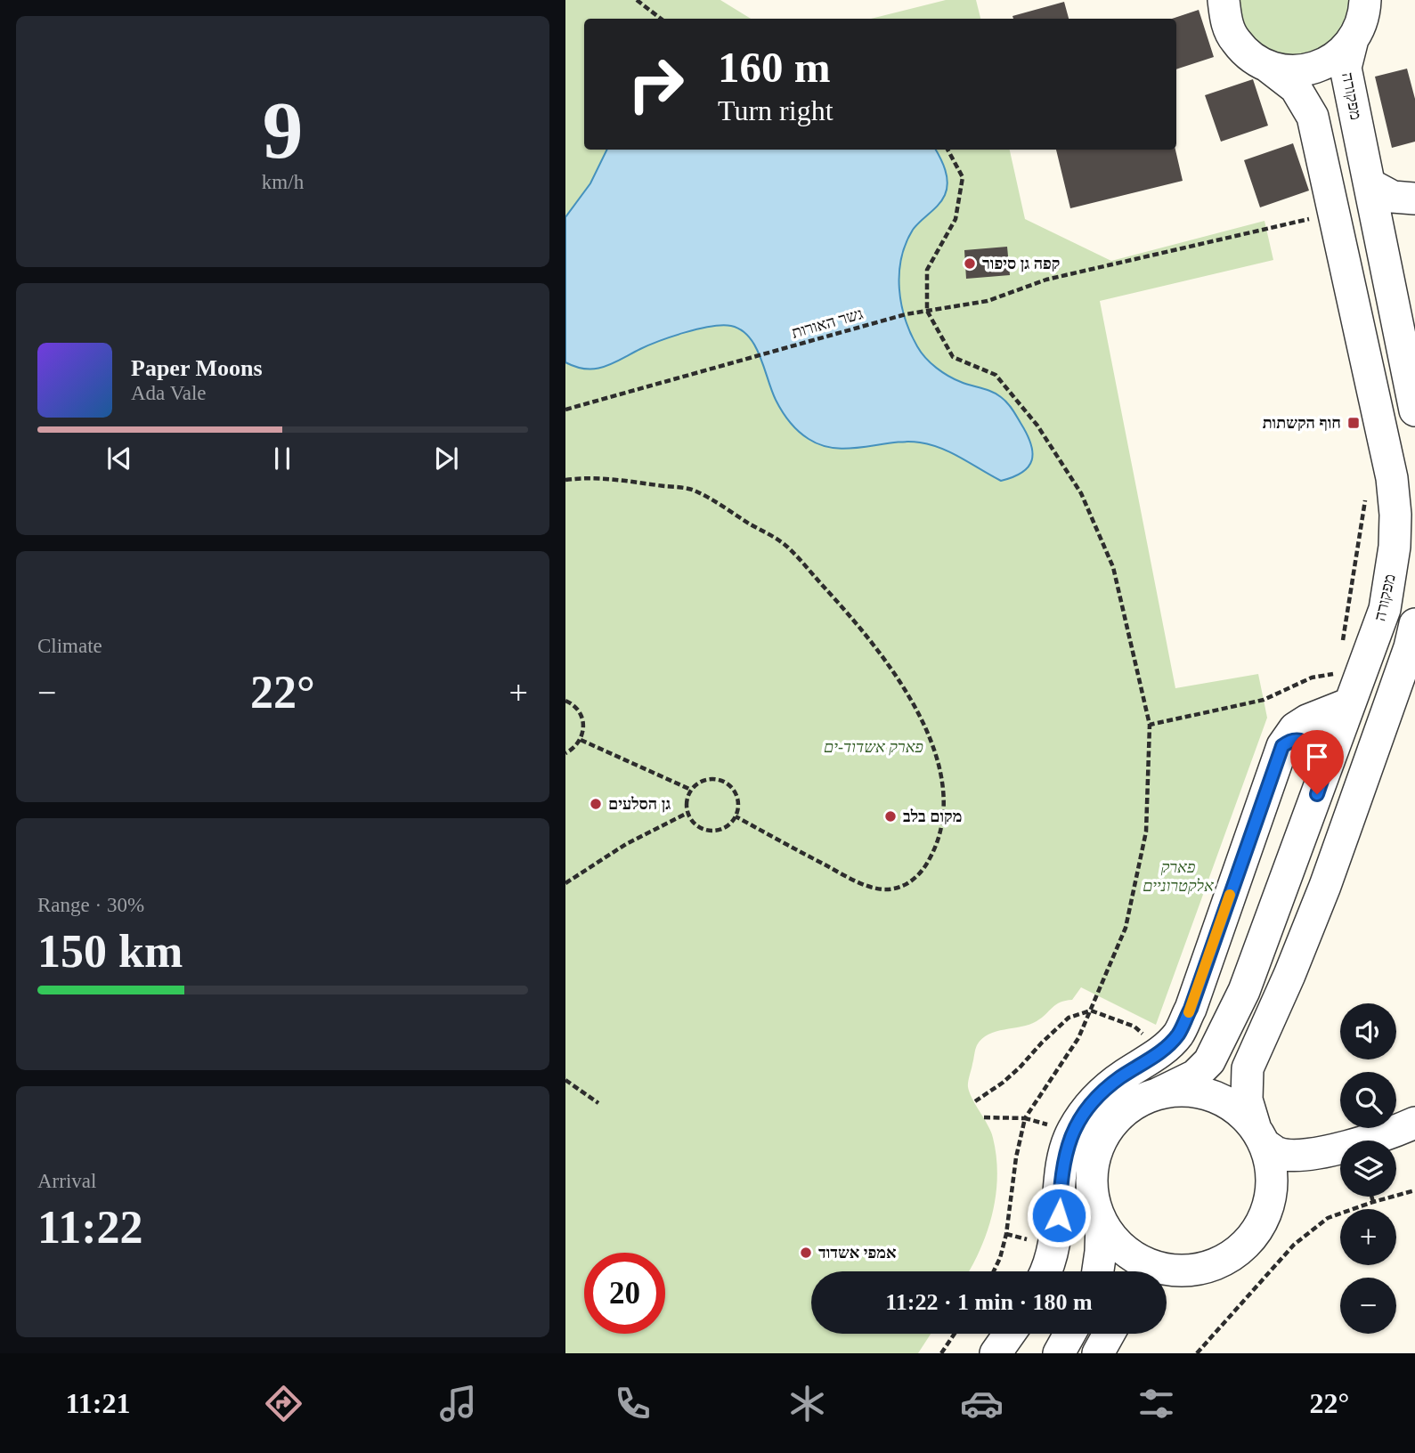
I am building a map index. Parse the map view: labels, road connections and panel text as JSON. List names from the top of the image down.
{
  "streets": {
    "street": ["מפקורה"],
    "path": ["גשר האורות"]
  },
  "parks": ["פארק אשדוד-ים", "פארק אלקטרוניים"],
  "places": {
    "other": [
      "קפה גן סיפור",
      "גן הסלעים",
      "מקום בלב",
      "אמפי אשדוד"
    ],
    "transit": ["חוף הקשתות"]
  },
  "page": {
    "tile": [
      ["9", "km/h"],
      "Climate",
      ["Range · 30%", "150 km"],
      ["Arrival", "11:22"]
    ],
    "turn": ["160 m", "Turn right"],
    "song": ["Paper Moons", "Ada Vale"],
    "heat": ["−", "22°", "+"],
    "map_buttons": ["+", "−"],
    "limit": "20",
    "trip": "11:22 · 1 min · 180 m",
    "tabs": ["11:21", "22°"]
  }
}
